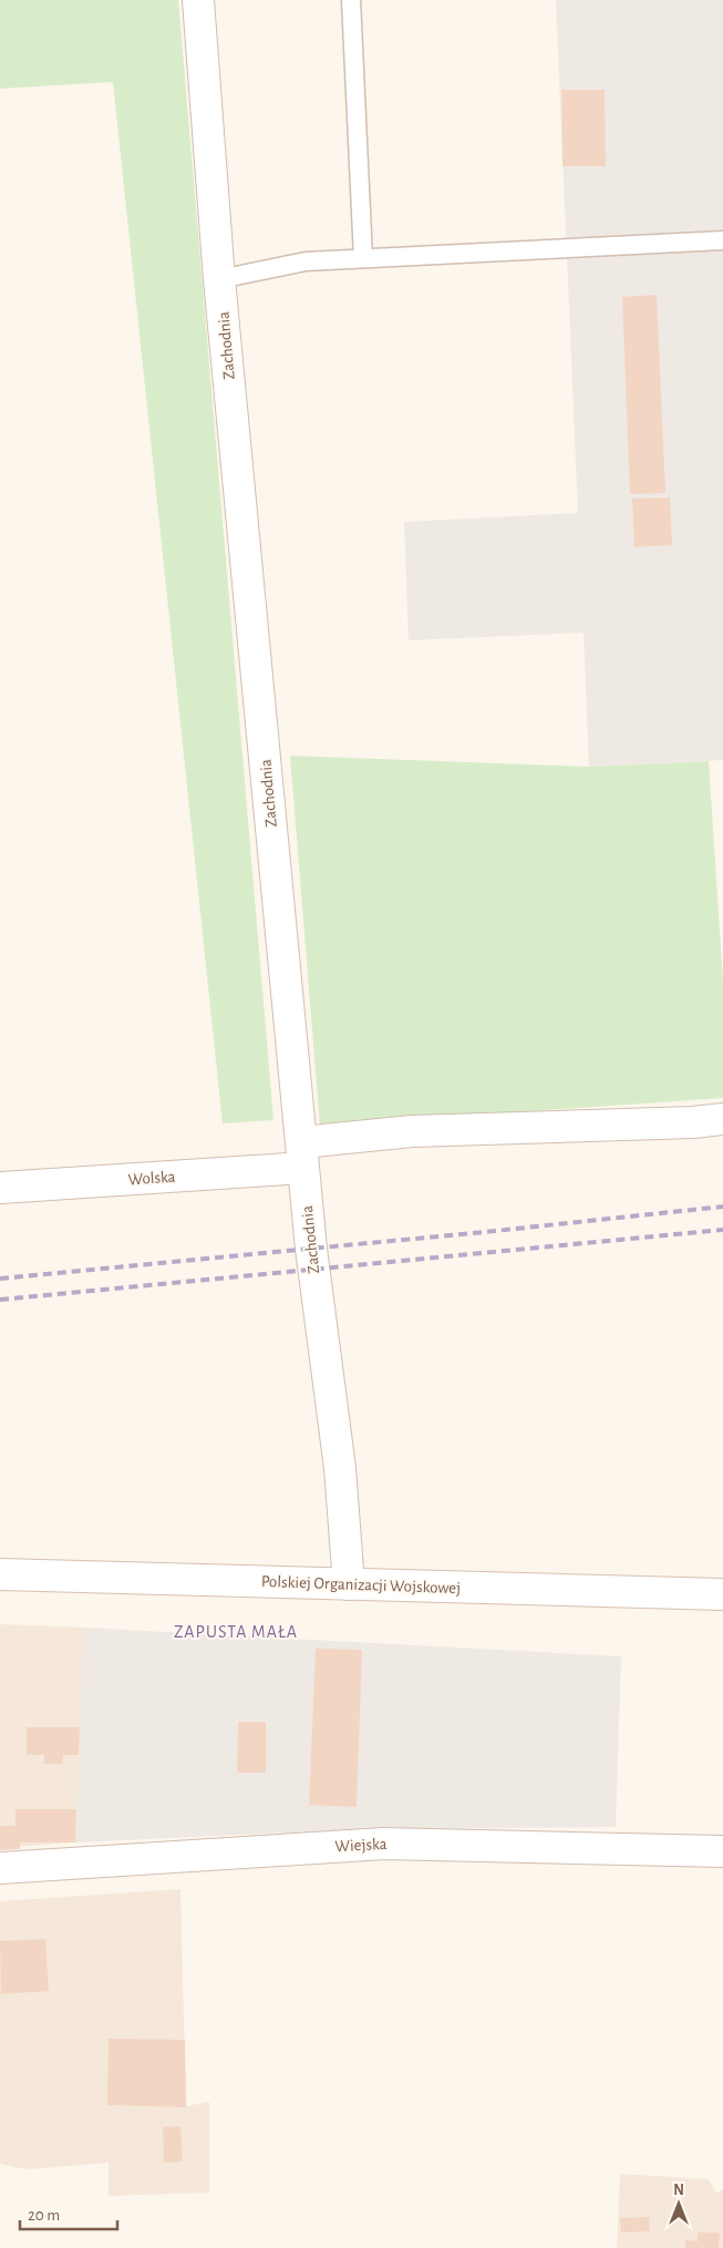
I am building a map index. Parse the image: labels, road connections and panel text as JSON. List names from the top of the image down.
{
  "streets": {
    "street": [
      "Zachodnia",
      "Wolska",
      "Polskiej Organizacji Wojskowej",
      "Wiejska"
    ]
  },
  "crossings": [
    ["Zachodnia", "Wolska"],
    ["Zachodnia", "Polskiej Organizacji Wojskowej"]
  ],
  "districts": ["ZAPUSTA MAŁA"],
  "scale_bar": "20 m",
  "north": "top"
}
